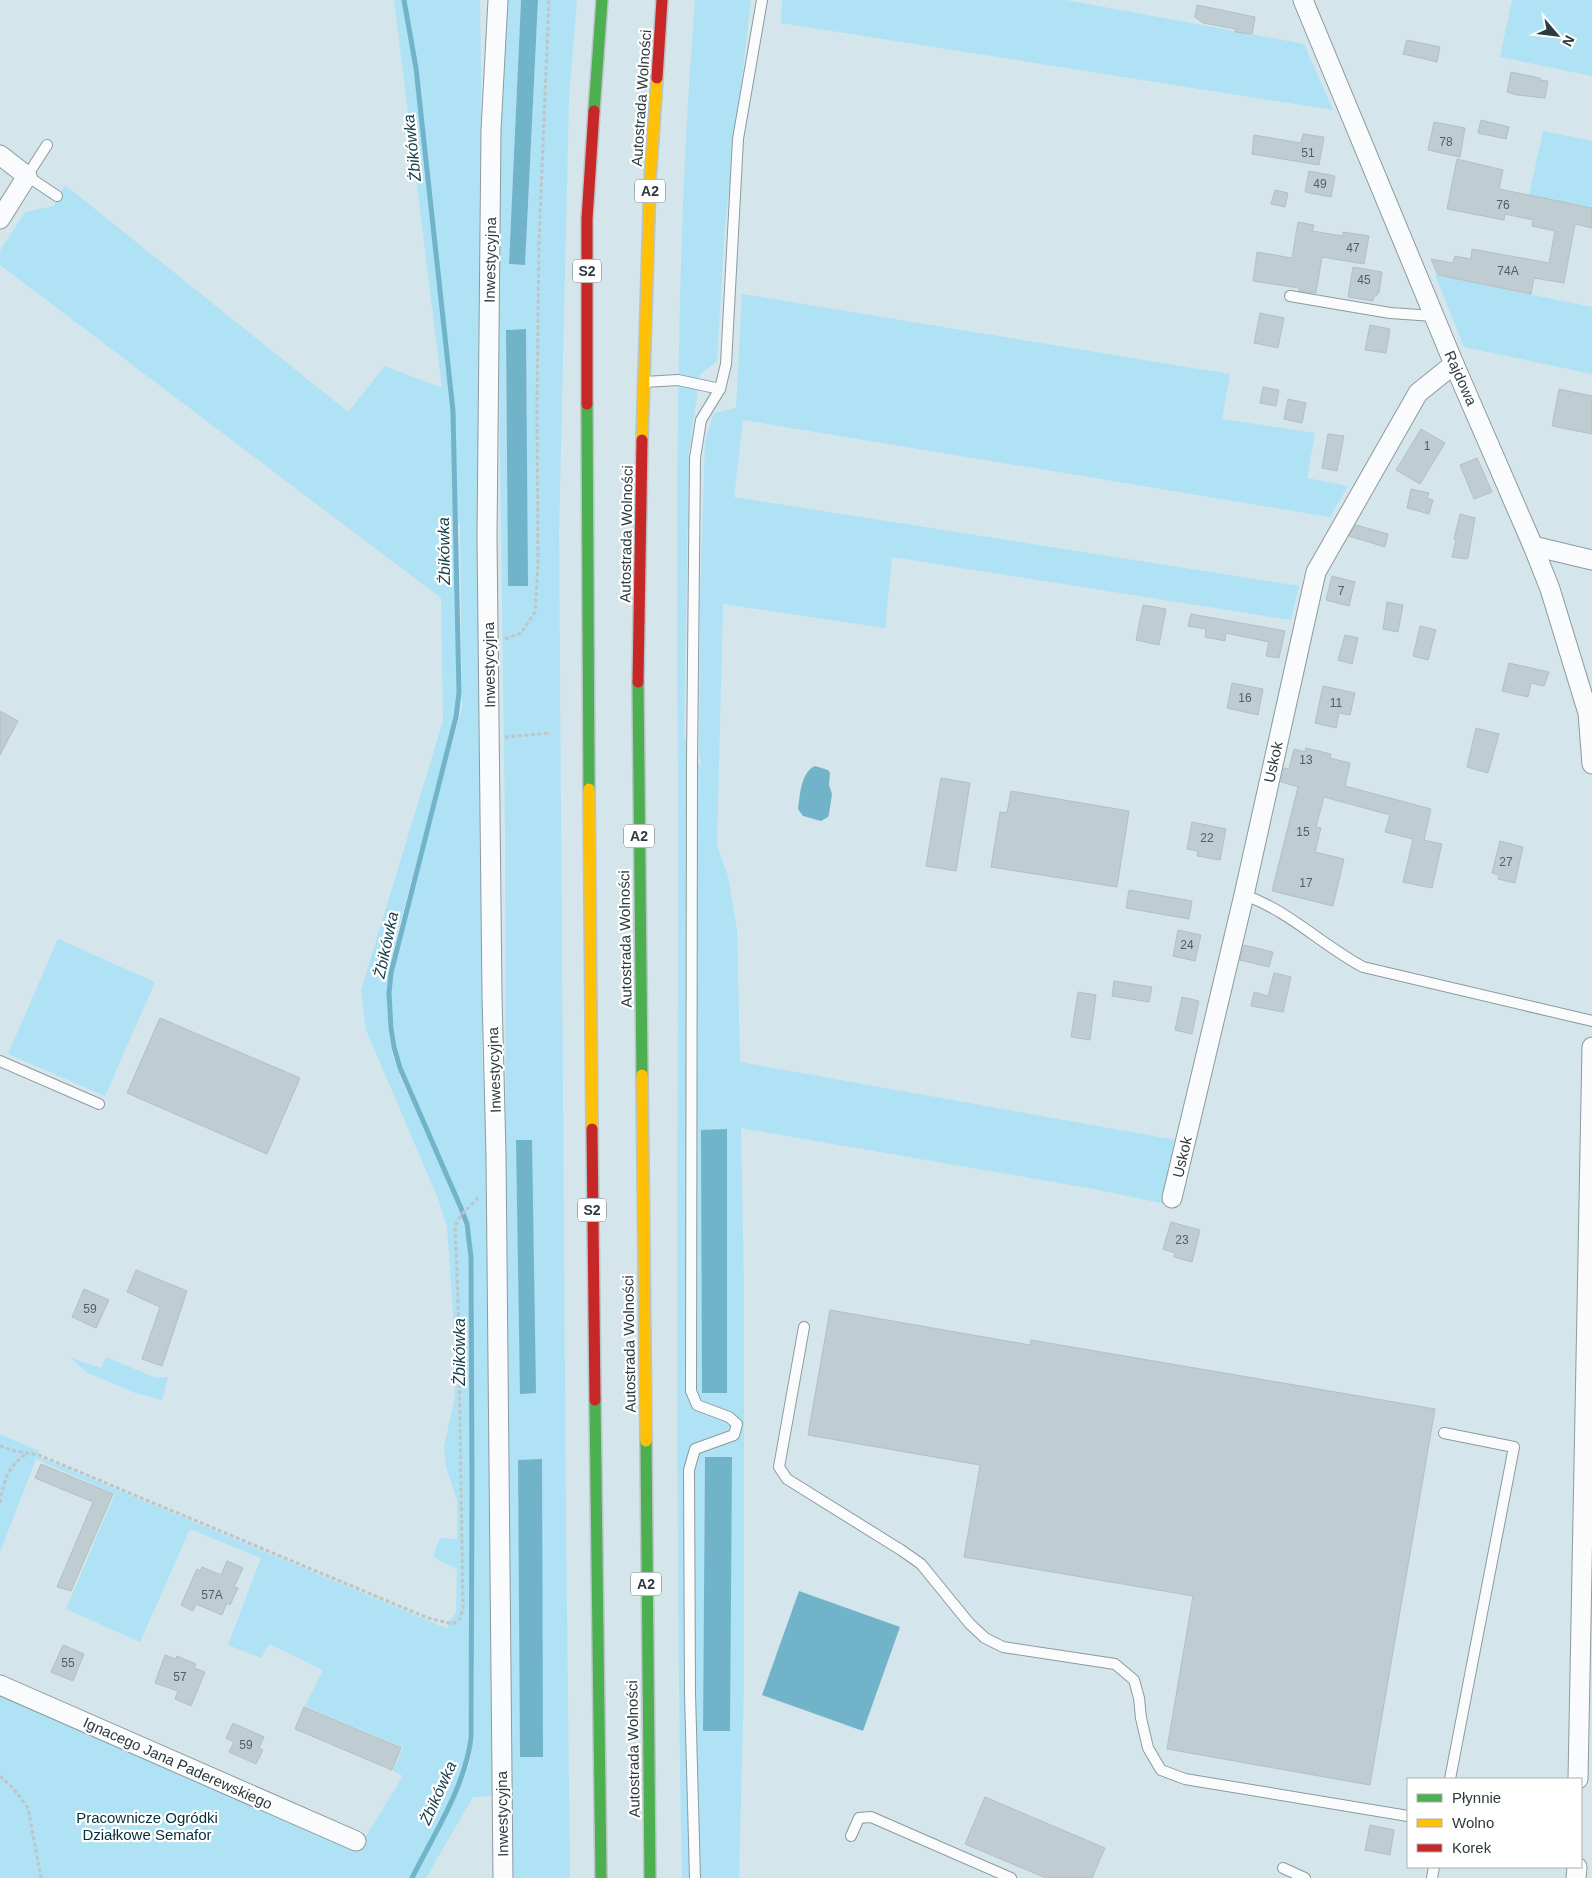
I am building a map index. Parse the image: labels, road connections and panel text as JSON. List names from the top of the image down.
{
  "streets": {
    "highway": ["Autostrada Wolności", "A2", "S2"],
    "street": [
      "Inwestycyjna",
      "Rajdowa",
      "Uskok",
      "Ignacego Jana Paderewskiego"
    ]
  },
  "crossings": [
    ["Rajdowa", "Uskok"]
  ],
  "water": ["Żbikówka"],
  "parks": ["Pracownicze Ogródki Działkowe Semafor"],
  "house_numbers": [
    "78",
    "51",
    "49",
    "76",
    "47",
    "74A",
    "45",
    "1",
    "7",
    "16",
    "11",
    "13",
    "15",
    "22",
    "27",
    "17",
    "24",
    "23",
    "59",
    "57A",
    "55",
    "57",
    "59"
  ],
  "legend": ["Płynnie", "Wolno", "Korek"],
  "north": "bottom right"
}
